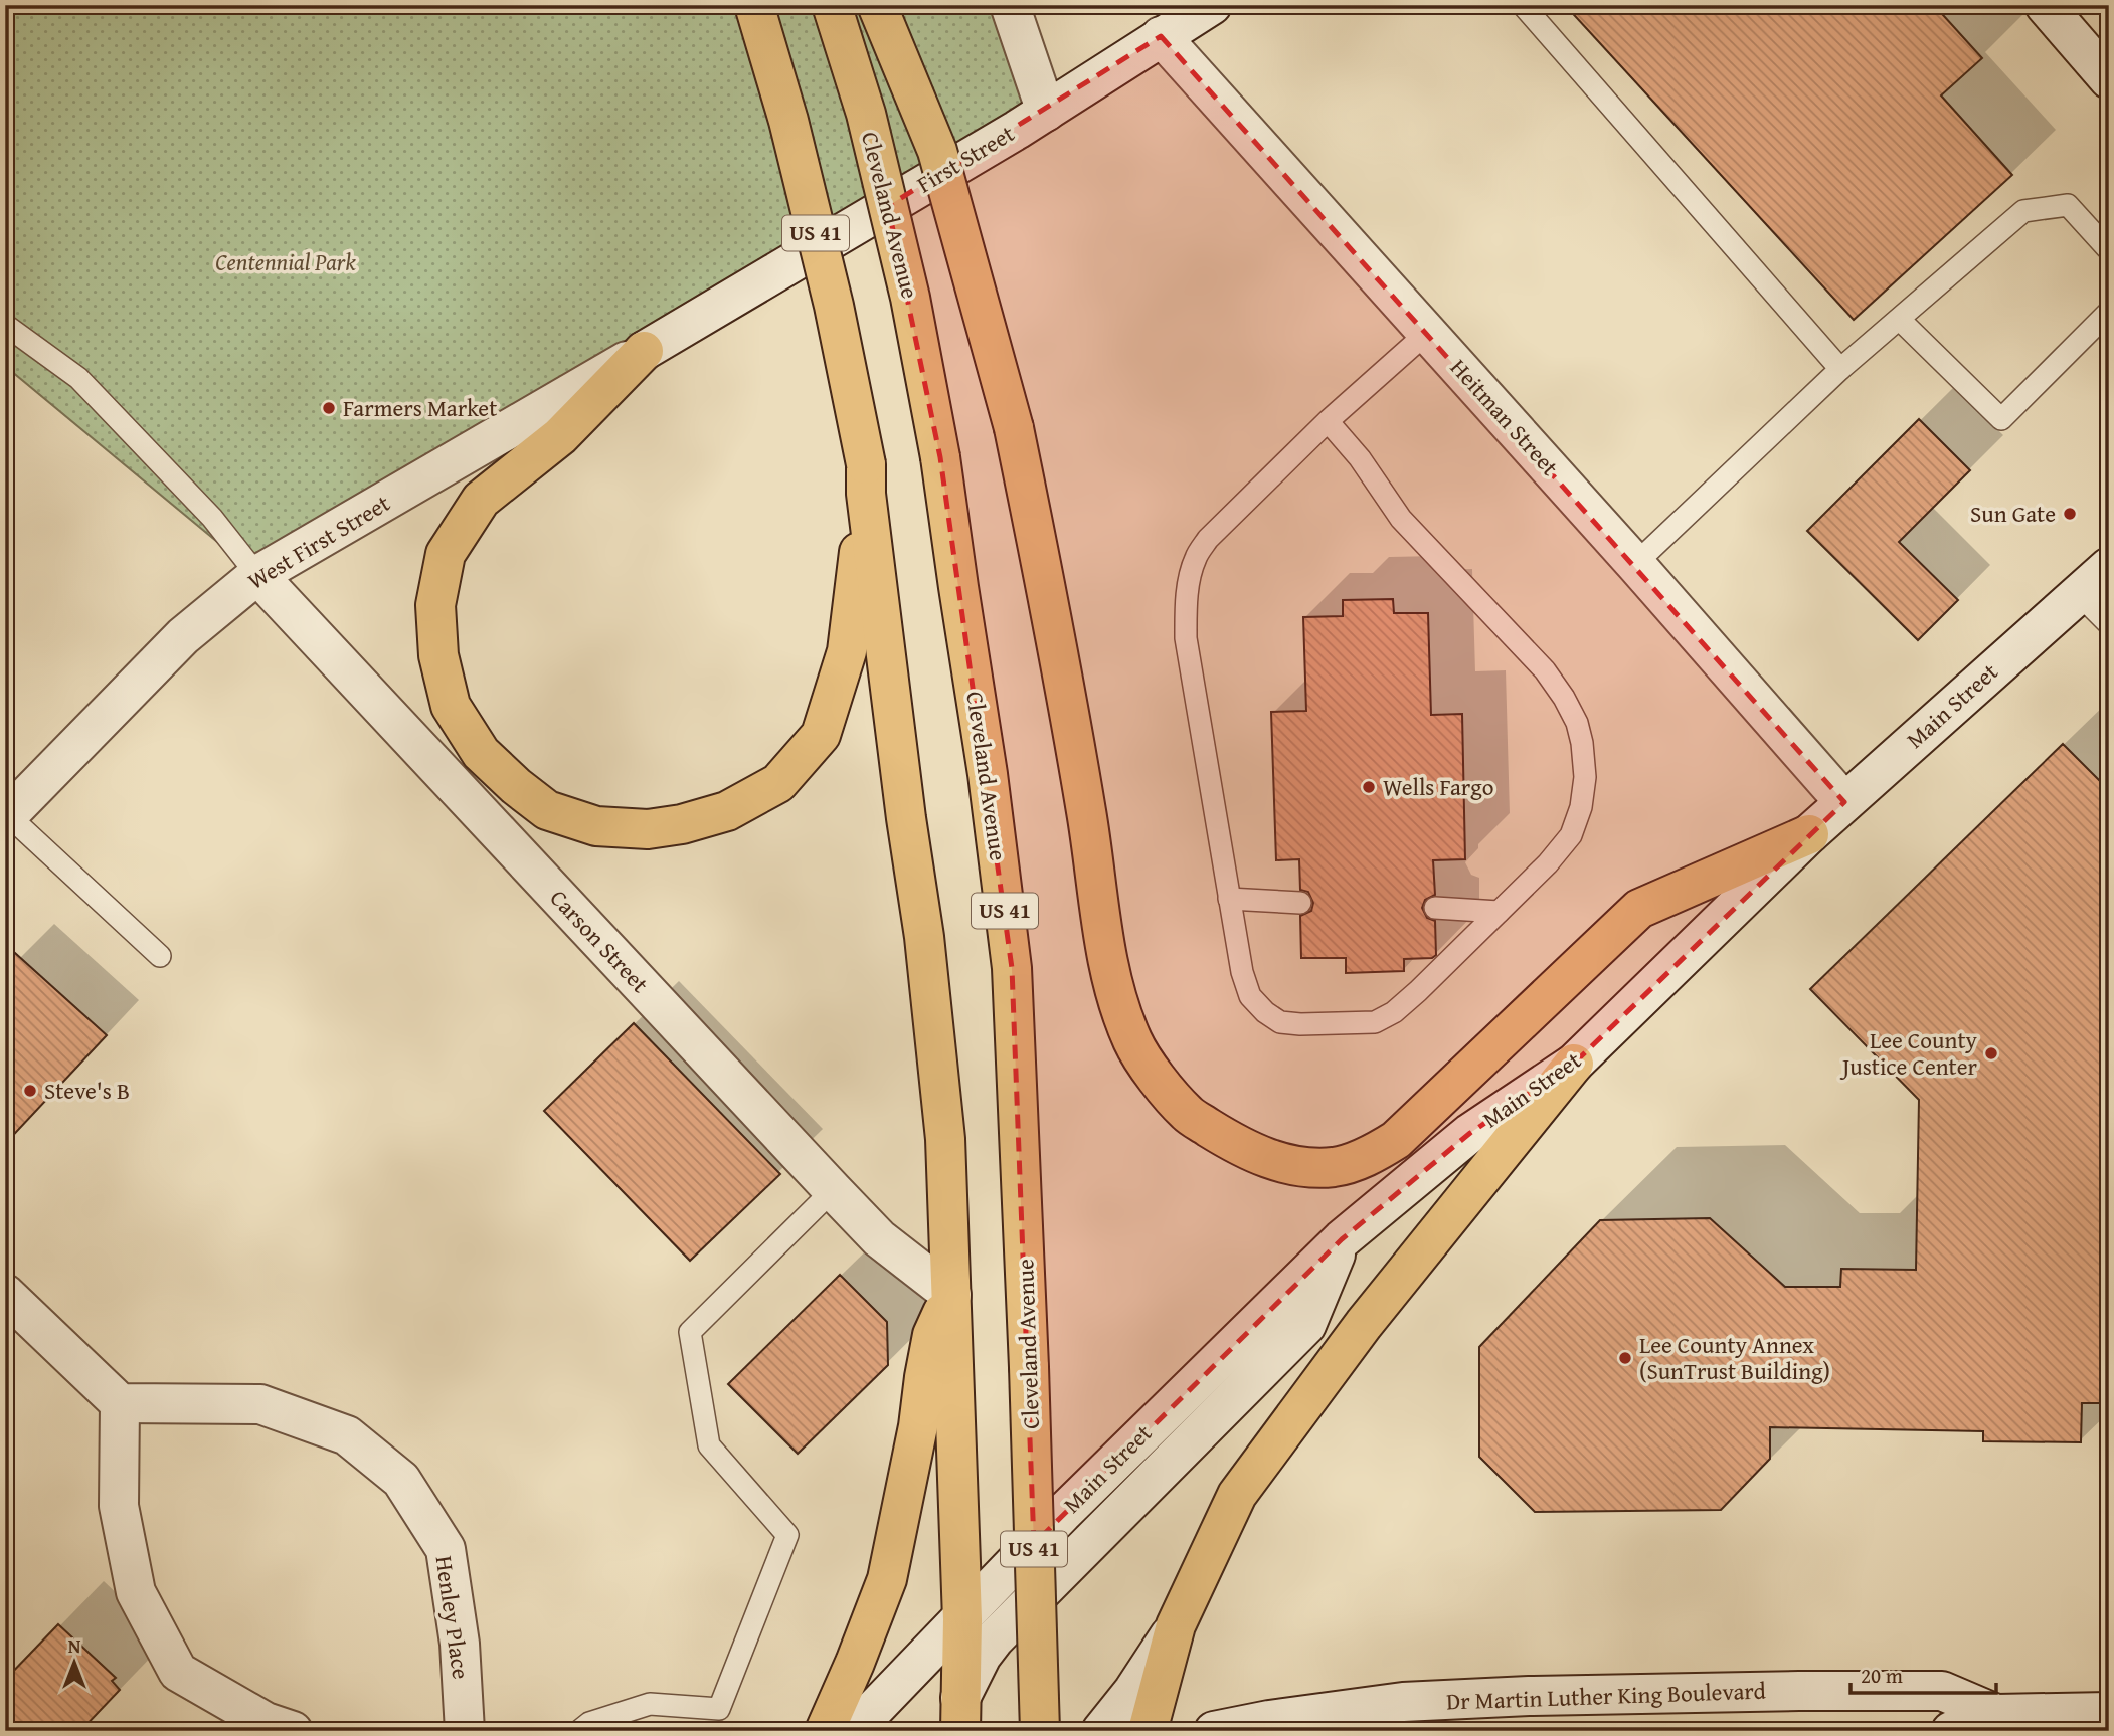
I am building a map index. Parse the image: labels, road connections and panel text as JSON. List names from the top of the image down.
{
  "streets": {
    "main road": [
      "First Street",
      "Cleveland Avenue",
      "US 41",
      "Heitman Street",
      "West First Street",
      "Main Street",
      "Carson Street",
      "Henley Place",
      "Dr Martin Luther King Boulevard"
    ]
  },
  "crossings": [
    ["First Street", "Heitman Street"],
    ["First Street", "West First Street"],
    ["US 41", "Main Street"],
    ["US 41", "Carson Street"],
    ["Heitman Street", "Main Street"],
    ["West First Street", "Carson Street"]
  ],
  "parks": ["Centennial Park"],
  "places": [
    "Farmers Market",
    "Sun Gate",
    "Wells Fargo",
    "Lee County Justice Center",
    "Steve's B",
    "Lee County Annex (SunTrust Building)"
  ],
  "scale_bar": "20 m",
  "north": "top"
}
